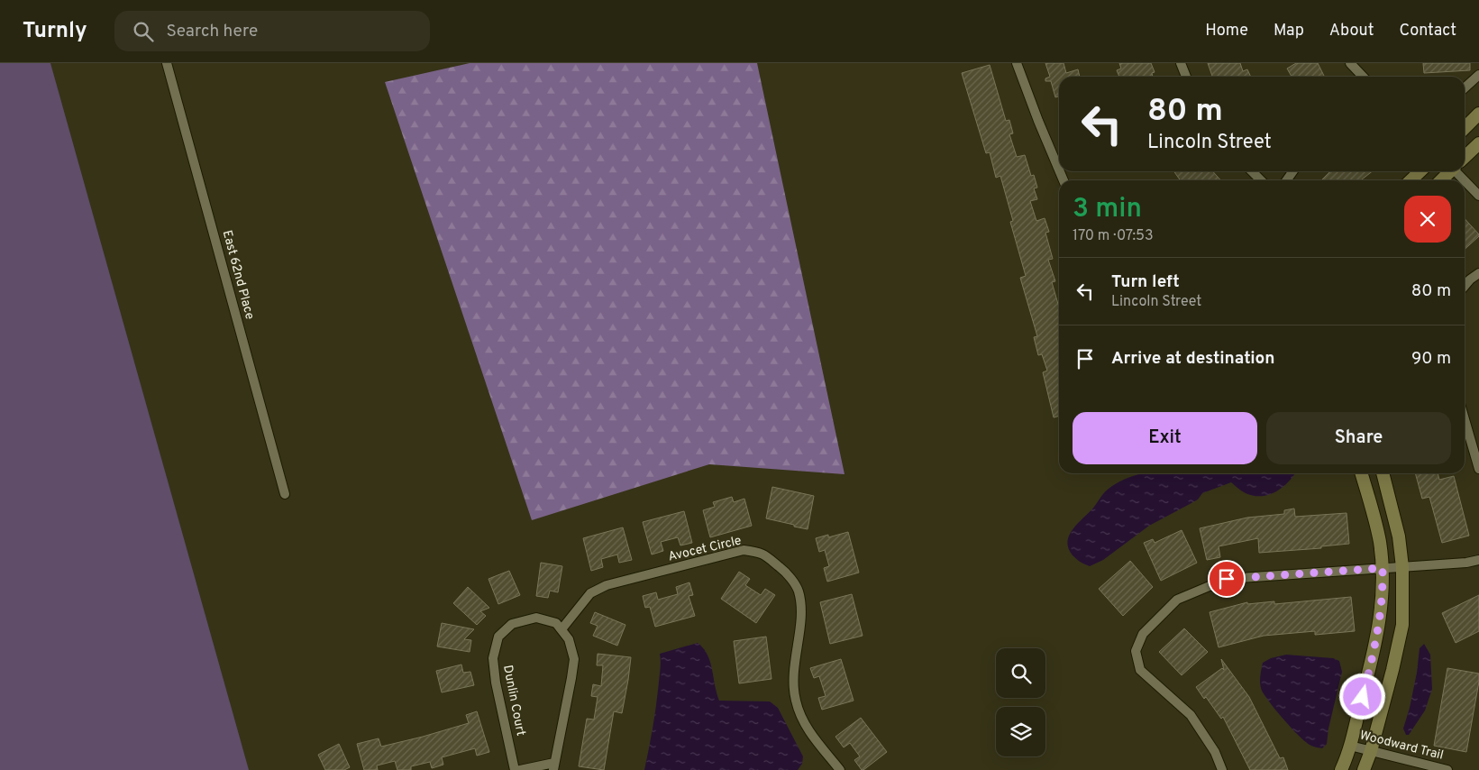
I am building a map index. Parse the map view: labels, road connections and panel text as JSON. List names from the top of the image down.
{
  "streets": {
    "street": [
      "East 62nd Place",
      "Avocet Circle",
      "Dunlin Court",
      "Woodward Trail"
    ]
  },
  "crossings": [
    ["Avocet Circle", "Dunlin Court"]
  ],
  "page": {
    "header": "Turnly",
    "search": "Search here",
    "nav": [
      "Home",
      "Map",
      "About",
      "Contact"
    ],
    "turn": ["80 m", "Lincoln Street"],
    "heading": ["3 min", "170 m · 07:53"],
    "list": [
      {
        "name": "Turn left",
        "note": "Lincoln Street",
        "value": "80 m"
      },
      {
        "name": "Arrive at destination",
        "value": "90 m"
      }
    ],
    "buttons": ["Exit", "Share"]
  }
}
